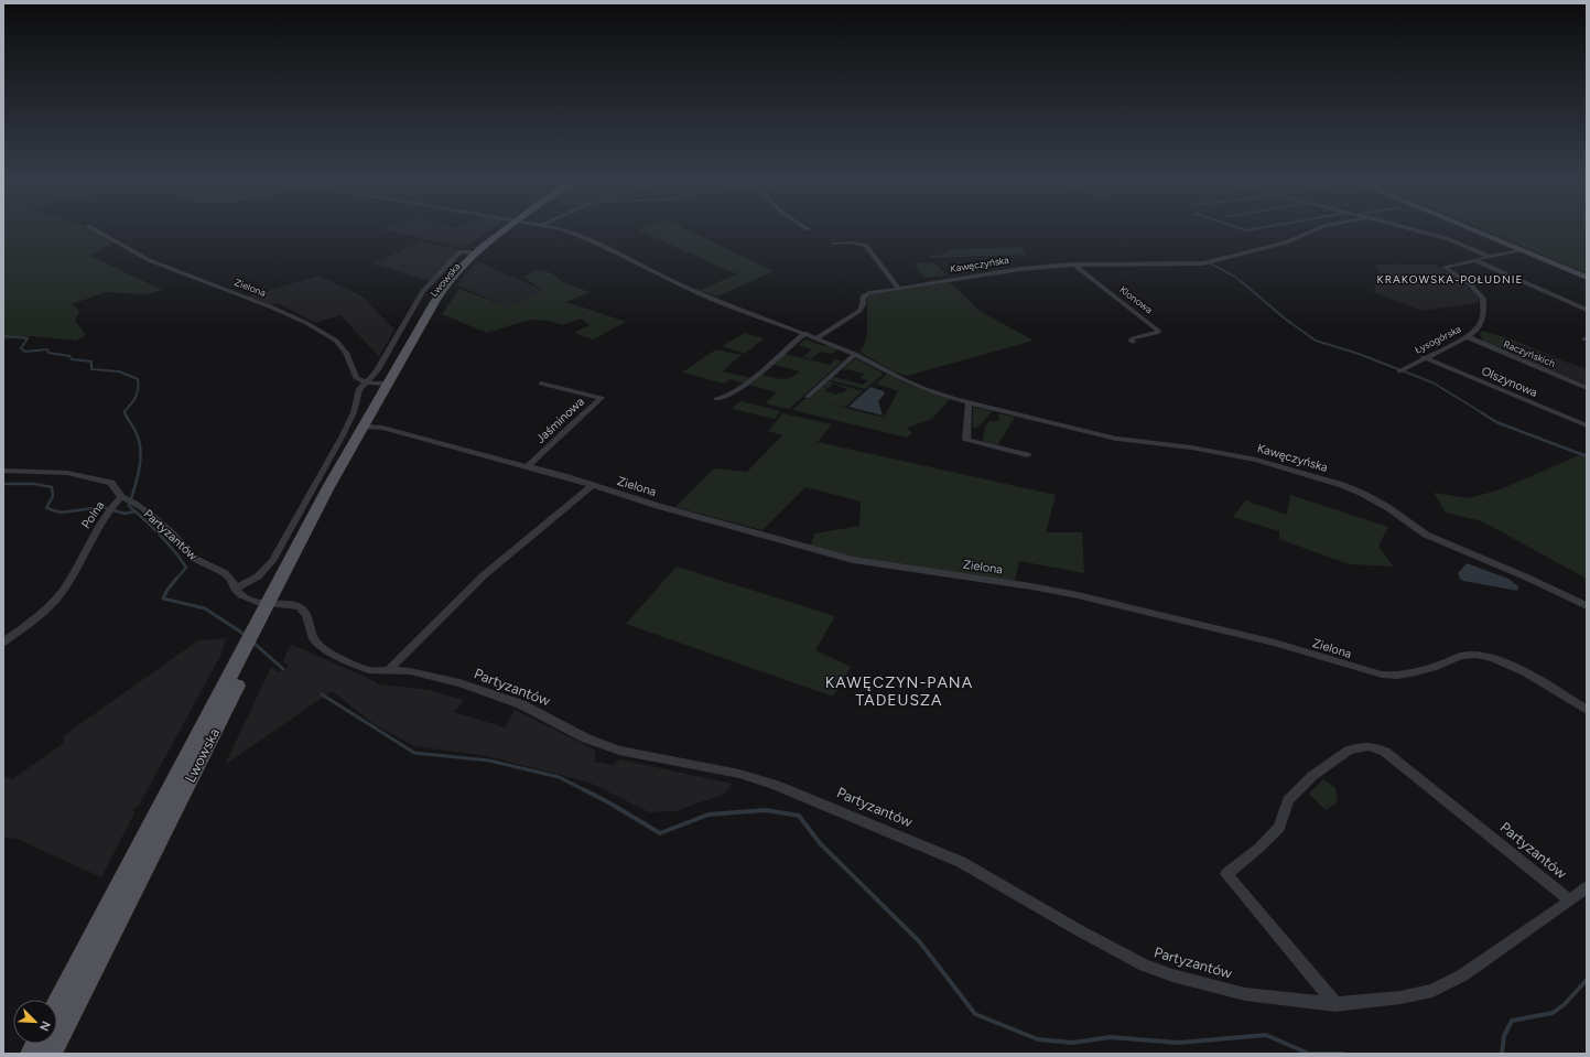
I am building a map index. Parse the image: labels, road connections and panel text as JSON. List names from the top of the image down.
{
  "streets": {
    "main road": ["Lwowska"],
    "street": [
      "Kawęczyńska",
      "Zielona",
      "Klonowa",
      "Łysogórska",
      "Raczyńskich",
      "Olszynowa",
      "Jaśminowa",
      "Polna",
      "Partyzantów"
    ]
  },
  "crossings": [
    ["Kawęczyńska", "Klonowa"],
    ["Lwowska", "Zielona"],
    ["Lwowska", "Partyzantów"],
    ["Zielona", "Jaśminowa"],
    ["Łysogórska", "Raczyńskich"],
    ["Łysogórska", "Olszynowa"],
    ["Polna", "Partyzantów"]
  ],
  "districts": ["KRAKOWSKA-POŁUDNIE", "KAWĘCZYN-PANA TADEUSZA"],
  "north": "bottom right"
}
